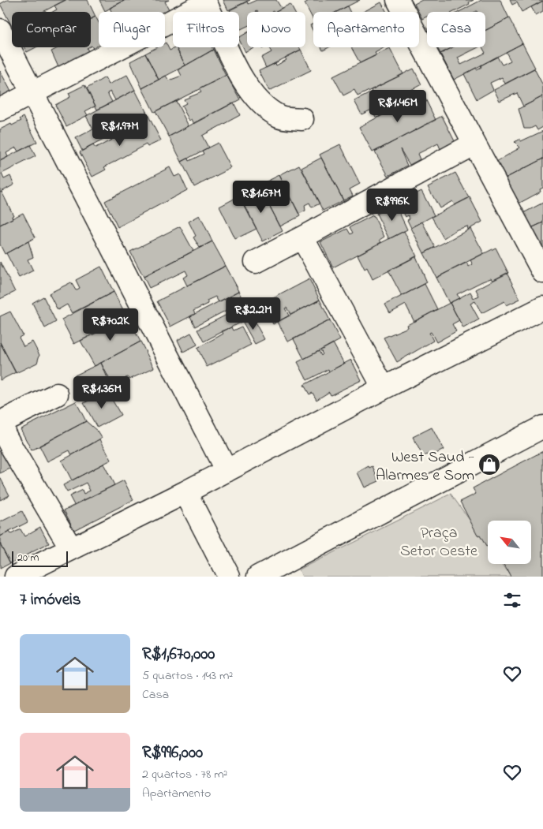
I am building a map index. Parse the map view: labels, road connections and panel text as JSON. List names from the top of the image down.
{
  "parks": ["Praça Setor Oeste"],
  "places": {
    "shop": ["West Saud - Alarmes e Som"]
  },
  "scale_bar": "20 m",
  "north": "top left",
  "page": {
    "chip": [
      "Comprar",
      "Alugar",
      "Filtros",
      "Novo",
      "Apartamento",
      "Casa"
    ],
    "price": [
      "R$1.46M",
      "R$1.97M",
      "R$1.67M",
      "R$996K",
      "R$2.2M",
      "R$702K",
      "R$1.36M"
    ],
    "scale": "20 m",
    "heading": "7 imóveis",
    "list": [
      {
        "name": "R$1,670,000",
        "note": "5 quartos · 143 m² · Casa"
      },
      {
        "name": "R$996,000",
        "note": "2 quartos · 78 m² · Apartamento"
      }
    ]
  }
}
